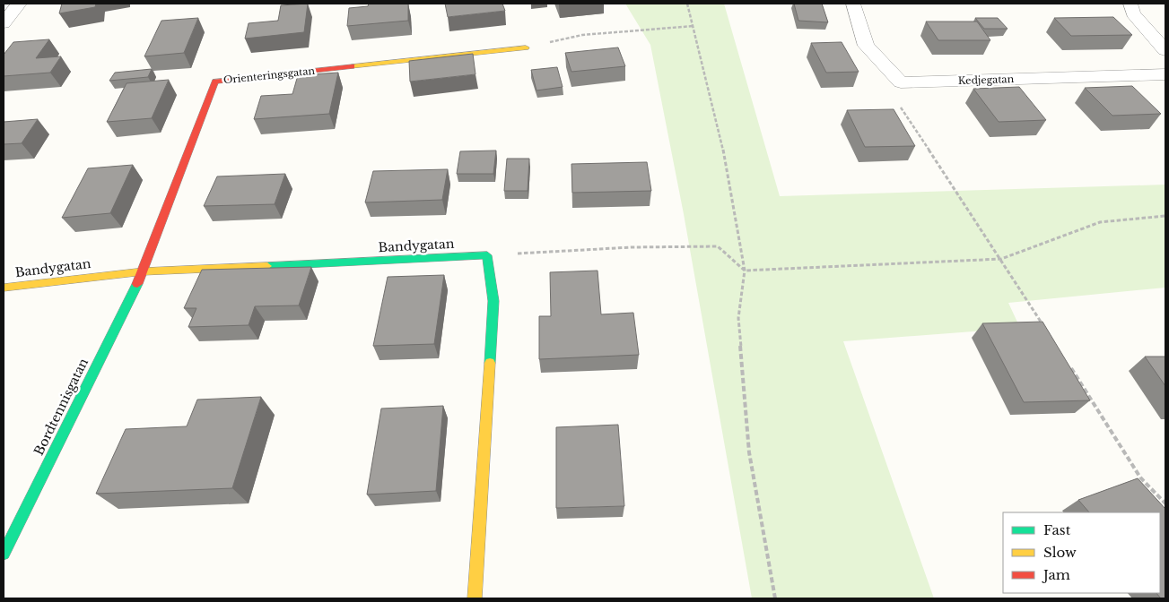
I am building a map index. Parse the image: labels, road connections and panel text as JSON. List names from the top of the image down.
{
  "streets": {
    "street": [
      "Orienteringsgatan",
      "Kedjegatan",
      "Bandygatan",
      "Bordtennisgatan"
    ]
  },
  "crossings": [
    ["Orienteringsgatan", "Bandygatan"],
    ["Orienteringsgatan", "Bordtennisgatan"],
    ["Bandygatan", "Bordtennisgatan"]
  ],
  "legend": ["Fast", "Slow", "Jam"]
}
